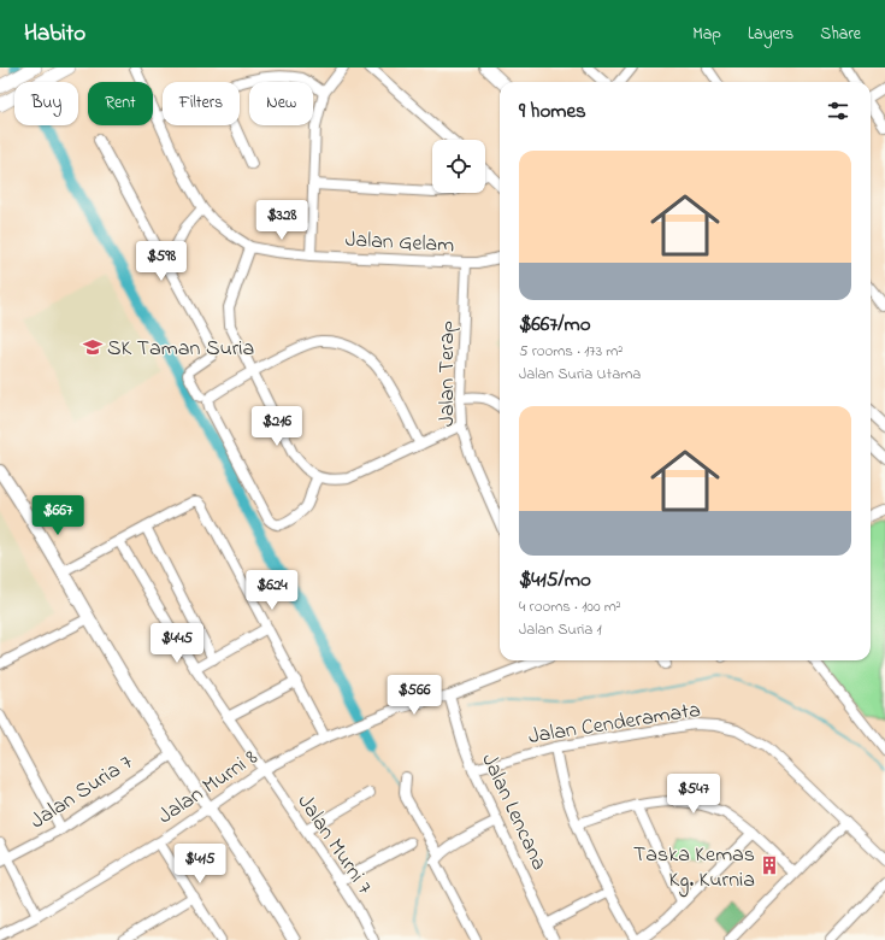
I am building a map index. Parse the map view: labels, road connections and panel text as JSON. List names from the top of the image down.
{
  "streets": {
    "street": [
      "Jalan Gelam",
      "Jalan Terap",
      "Jalan Cenderamata",
      "Jalan Murni 8",
      "Jalan Suria 7",
      "Jalan Lencana",
      "Jalan Murni 7"
    ]
  },
  "crossings": [
    ["Jalan Gelam", "Jalan Terap"],
    ["Jalan Cenderamata", "Jalan Lencana"],
    ["Jalan Murni 8", "Jalan Lencana"],
    ["Jalan Murni 8", "Jalan Murni 7"]
  ],
  "places": {
    "school or university": ["SK Taman Suria"],
    "building": ["Taska Kemas Kg. Kurnia"]
  },
  "page": {
    "header": "Habito",
    "nav": ["Map", "Layers", "Share"],
    "chip": [
      "Buy",
      "Rent",
      "Filters",
      "New"
    ],
    "heading": "9 homes",
    "list": [
      {
        "name": "$667/mo",
        "note": "5 rooms · 173 m² · Jalan Suria Utama"
      },
      {
        "name": "$415/mo",
        "note": "4 rooms · 100 m² · Jalan Suria 1"
      }
    ],
    "price": [
      "$328",
      "$598",
      "$216",
      "$667",
      "$624",
      "$445",
      "$566",
      "$547",
      "$415"
    ]
  }
}
